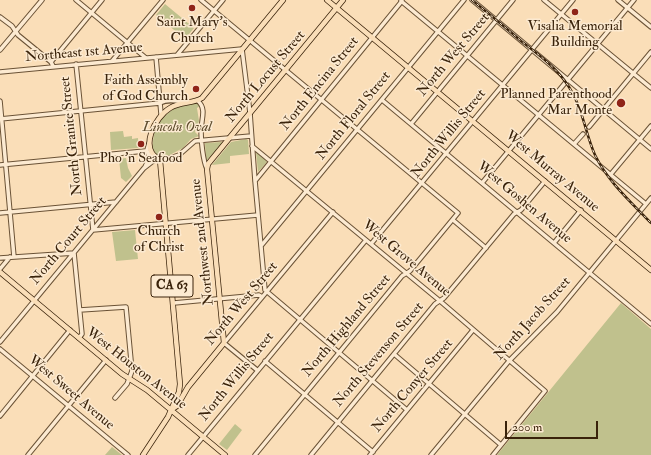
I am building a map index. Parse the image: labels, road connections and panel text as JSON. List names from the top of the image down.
{
  "streets": {
    "main road": [
      "North West Street",
      "North Locust Street",
      "West Murray Avenue",
      "Northwest 2nd Avenue",
      "CA 63",
      "West Houston Avenue"
    ],
    "street": [
      "Northeast 1st Avenue",
      "North Encina Street",
      "North Floral Street",
      "North Willis Street",
      "North Granite Street",
      "West Goshen Avenue",
      "North Court Street",
      "West Grove Avenue",
      "North Jacob Street",
      "North Highland Street",
      "North Stevenson Street",
      "North Conyer Street",
      "West Sweet Avenue"
    ]
  },
  "crossings": [
    ["Northeast 1st Avenue", "North Granite Street"],
    ["North West Street", "West Murray Avenue"],
    ["North West Street", "West Goshen Avenue"],
    ["North West Street", "Northwest 2nd Avenue"],
    ["North West Street", "West Grove Avenue"],
    ["North West Street", "CA 63"],
    ["North West Street", "West Houston Avenue"],
    ["North Locust Street", "West Murray Avenue"],
    ["North Locust Street", "Northwest 2nd Avenue"],
    ["North Encina Street", "West Murray Avenue"],
    ["North Encina Street", "West Grove Avenue"],
    ["North Floral Street", "West Murray Avenue"],
    ["North Floral Street", "West Goshen Avenue"],
    ["North Floral Street", "West Grove Avenue"],
    ["North Willis Street", "West Murray Avenue"],
    ["North Willis Street", "West Goshen Avenue"],
    ["North Willis Street", "West Grove Avenue"],
    ["North Willis Street", "North Highland Street"],
    ["North Willis Street", "West Houston Avenue"],
    ["North Granite Street", "North Court Street"],
    ["West Murray Avenue", "North Jacob Street"],
    ["West Murray Avenue", "North Stevenson Street"],
    ["West Goshen Avenue", "North Jacob Street"],
    ["West Goshen Avenue", "North Stevenson Street"],
    ["North Court Street", "Northwest 2nd Avenue"],
    ["North Court Street", "CA 63"],
    ["North Court Street", "West Houston Avenue"],
    ["Northwest 2nd Avenue", "CA 63"],
    ["West Grove Avenue", "North Jacob Street"],
    ["West Grove Avenue", "North Highland Street"],
    ["West Grove Avenue", "North Stevenson Street"],
    ["West Grove Avenue", "North Conyer Street"],
    ["CA 63", "West Houston Avenue"]
  ],
  "parks": ["Lincoln Oval"],
  "places": [
    "Saint Mary's Church",
    "Visalia Memorial Building",
    "Faith Assembly of God Church",
    "Planned Parenthood Mar Monte",
    "Pho 'n Seafood",
    "Church of Christ"
  ],
  "scale_bar": "200 m"
}
